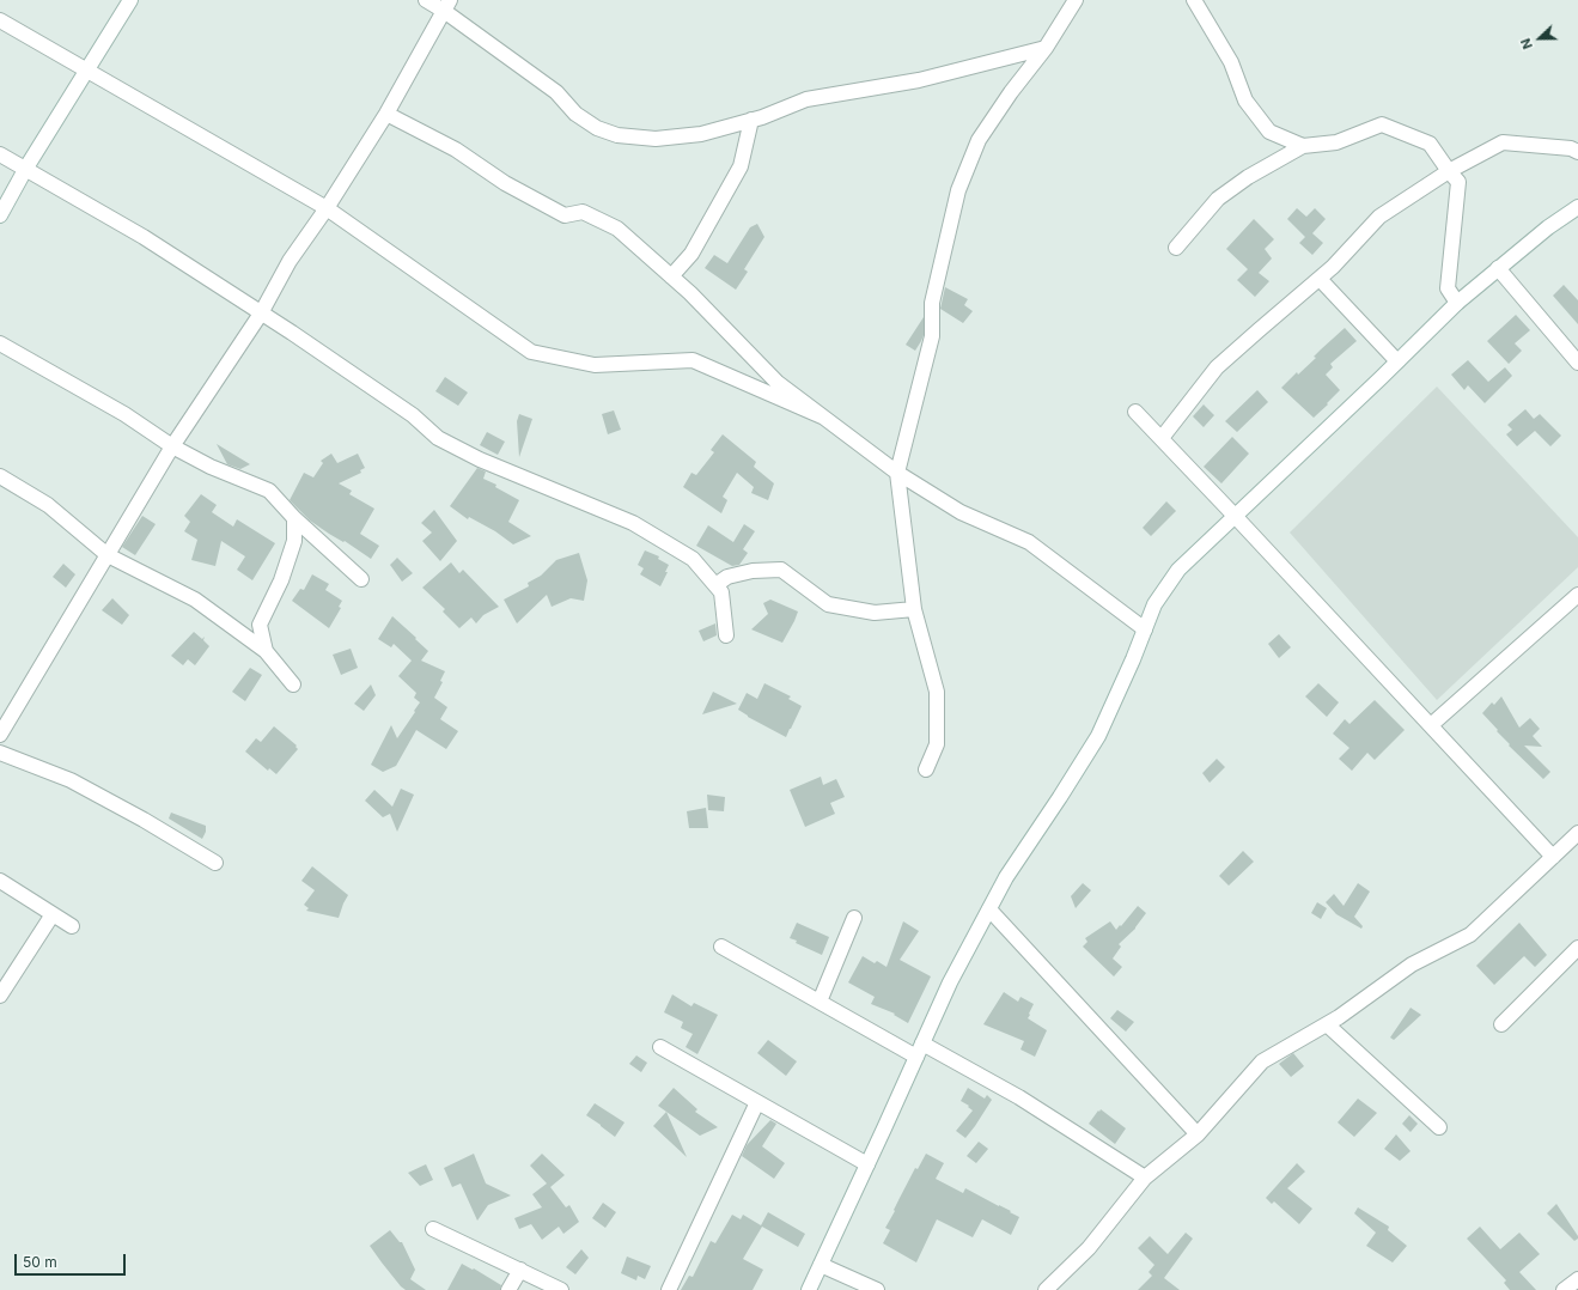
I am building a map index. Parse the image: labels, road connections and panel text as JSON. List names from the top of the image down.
{
  "scale_bar": "50 m",
  "north": "left"
}
